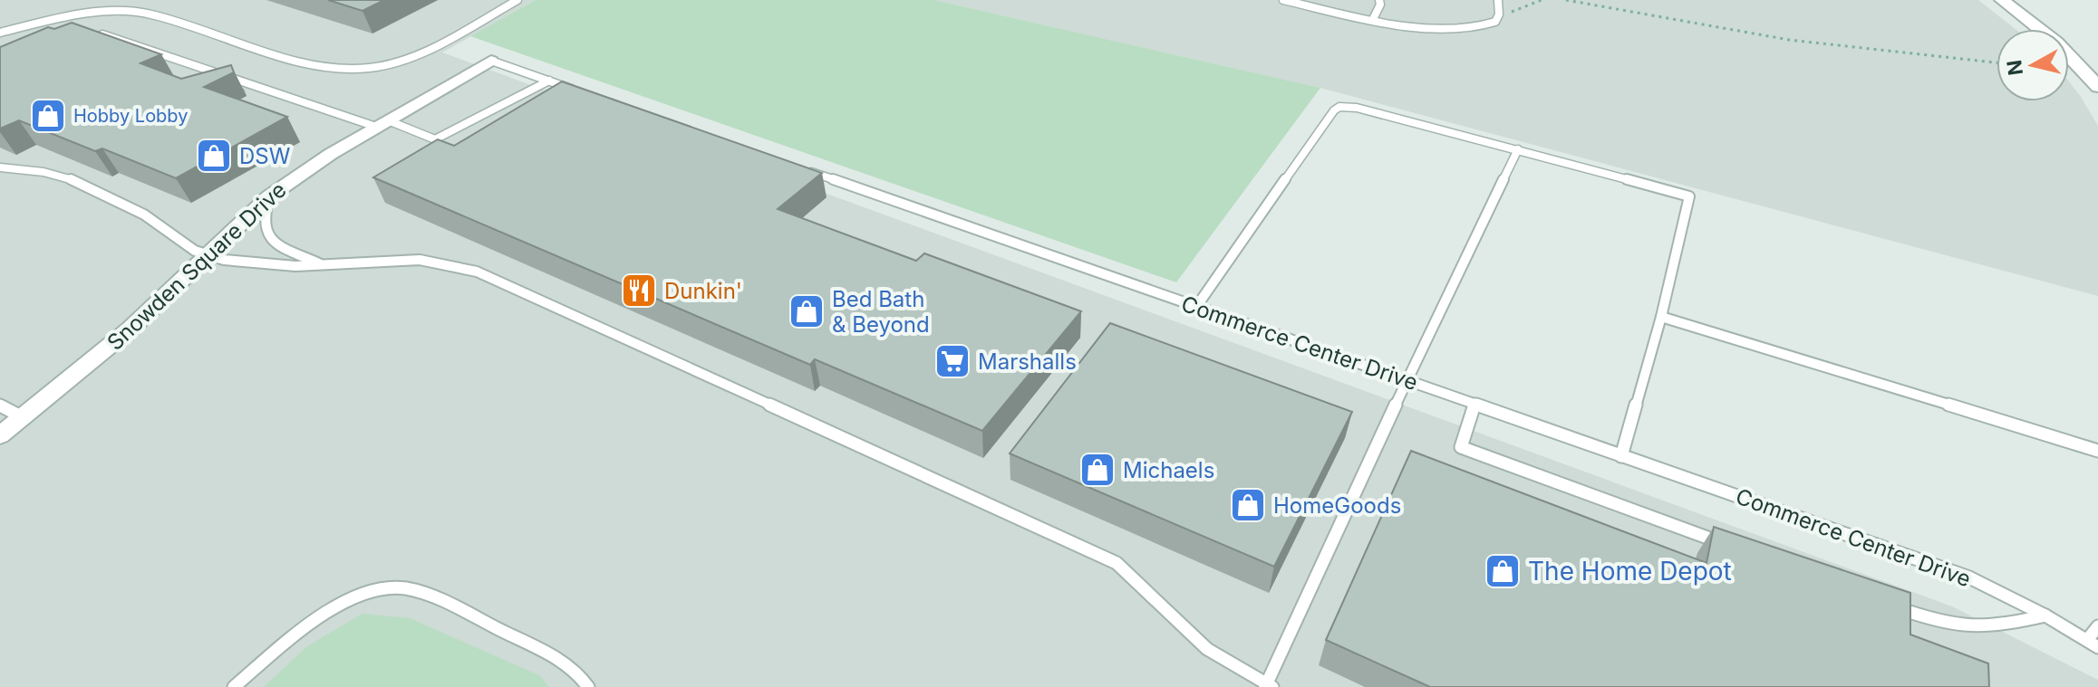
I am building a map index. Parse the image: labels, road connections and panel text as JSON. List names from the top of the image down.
{
  "streets": {
    "street": ["Snowden Square Drive"],
    "lane": ["Commerce Center Drive"]
  },
  "places": {
    "shop": [
      "Hobby Lobby",
      "DSW",
      "Bed Bath & Beyond",
      "Michaels",
      "HomeGoods",
      "The Home Depot"
    ],
    "restaurant": ["Dunkin'"],
    "supermarket": ["Marshalls"]
  },
  "north": "left"
}
